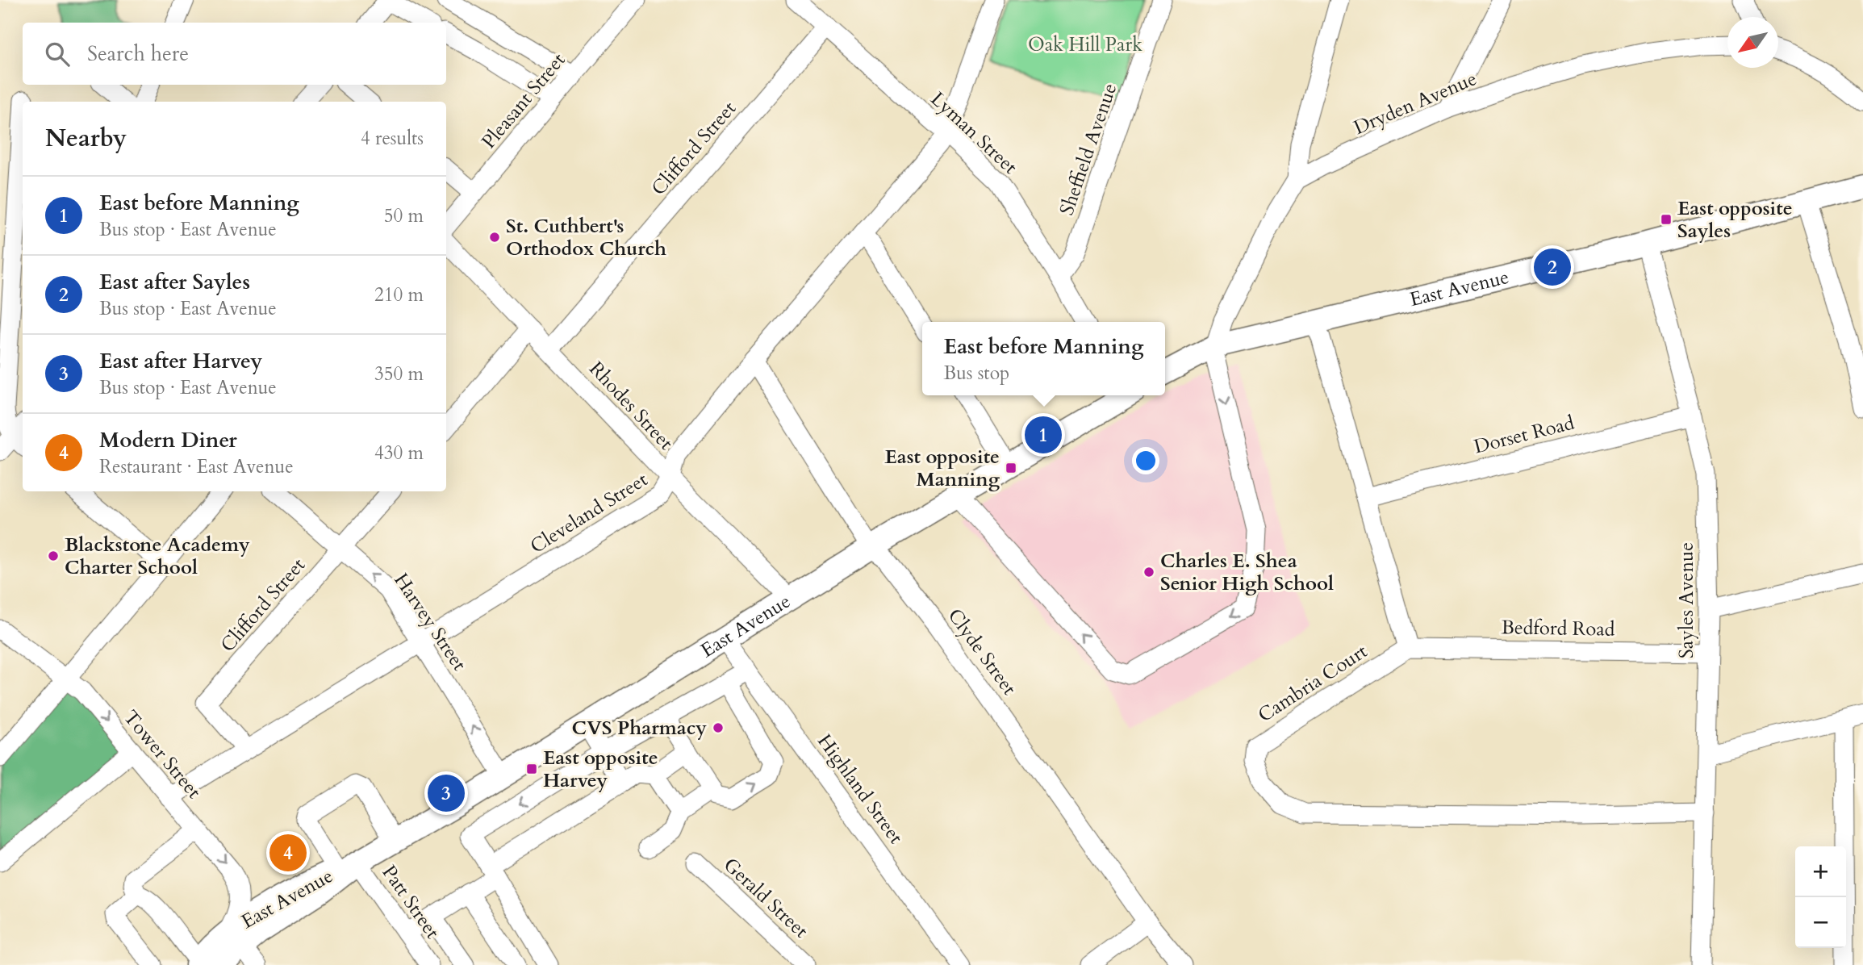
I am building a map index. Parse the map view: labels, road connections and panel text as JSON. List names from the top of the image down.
{
  "streets": {
    "main road": ["East Avenue"],
    "street": [
      "Pleasant Street",
      "Dryden Avenue",
      "Lyman Street",
      "Clifford Street",
      "Sheffield Avenue",
      "Rhodes Street",
      "Dorset Road",
      "Cleveland Street",
      "Sayles Avenue",
      "Harvey Street",
      "Bedford Road",
      "Clyde Street",
      "Cambria Court",
      "Tower Street",
      "Highland Street",
      "Gerald Street",
      "Patt Street"
    ]
  },
  "crossings": [
    ["Dryden Avenue", "East Avenue"],
    ["Lyman Street", "Clifford Street"],
    ["Lyman Street", "Sheffield Avenue"],
    ["Lyman Street", "Cleveland Street"],
    ["Clifford Street", "Rhodes Street"],
    ["Clifford Street", "Cleveland Street"],
    ["Clifford Street", "Harvey Street"],
    ["East Avenue", "Rhodes Street"],
    ["East Avenue", "Sayles Avenue"],
    ["East Avenue", "Harvey Street"],
    ["East Avenue", "Clyde Street"],
    ["East Avenue", "Tower Street"],
    ["East Avenue", "Highland Street"],
    ["East Avenue", "Patt Street"],
    ["Rhodes Street", "Cleveland Street"],
    ["Dorset Road", "Sayles Avenue"],
    ["Cleveland Street", "Harvey Street"],
    ["Cleveland Street", "Clyde Street"],
    ["Cleveland Street", "Tower Street"],
    ["Sayles Avenue", "Bedford Road"],
    ["Sayles Avenue", "Cambria Court"],
    ["Bedford Road", "Cambria Court"]
  ],
  "one_way": ["Harvey Street", "Tower Street"],
  "parks": ["Oak Hill Park"],
  "places": {
    "transit": ["East opposite Sayles", "East opposite Manning", "East opposite Harvey"],
    "other": [
      "St. Cuthbert's Orthodox Church",
      "Blackstone Academy Charter School",
      "Charles E. Shea Senior High School",
      "CVS Pharmacy"
    ]
  },
  "north": "bottom left",
  "page": {
    "search": "Search here",
    "heading": ["Nearby", "4 results"],
    "list": [
      {
        "mark": "1",
        "name": "East before Manning",
        "note": "Bus stop · East Avenue",
        "value": "50 m"
      },
      {
        "mark": "2",
        "name": "East after Sayles",
        "note": "Bus stop · East Avenue",
        "value": "210 m"
      },
      {
        "mark": "3",
        "name": "East after Harvey",
        "note": "Bus stop · East Avenue",
        "value": "350 m"
      },
      {
        "mark": "4",
        "name": "Modern Diner",
        "note": "Restaurant · East Avenue",
        "value": "430 m"
      }
    ],
    "pins": [
      "2",
      "1",
      "3",
      "4"
    ],
    "popup": ["East before Manning", "Bus stop"],
    "map_buttons": ["+", "−"]
  }
}
